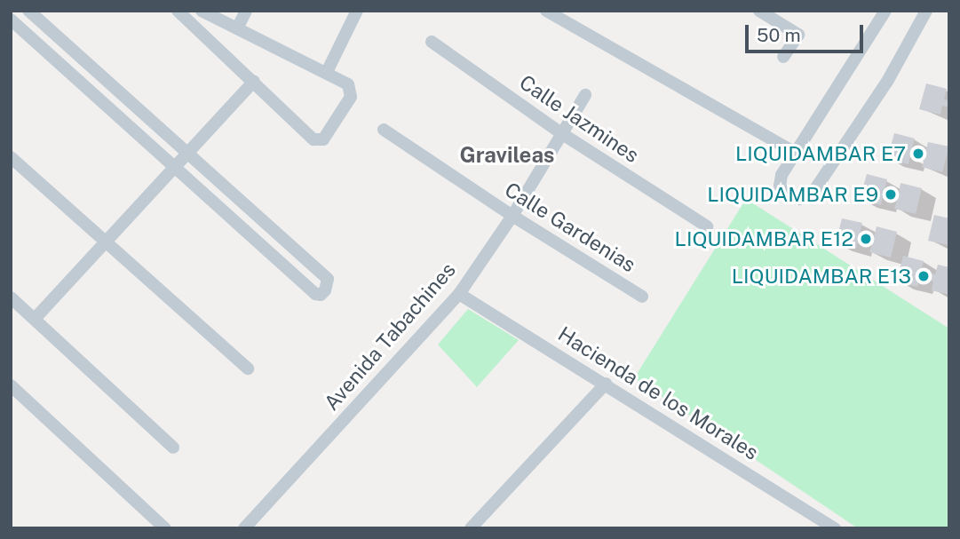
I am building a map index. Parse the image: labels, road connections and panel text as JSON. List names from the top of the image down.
{
  "streets": {
    "street": [
      "Calle Jazmines",
      "Calle Gardenias",
      "Avenida Tabachines",
      "Hacienda de los Morales"
    ]
  },
  "crossings": [
    ["Calle Jazmines", "Avenida Tabachines"],
    ["Calle Gardenias", "Avenida Tabachines"],
    ["Avenida Tabachines", "Hacienda de los Morales"]
  ],
  "districts": ["Gravileas"],
  "places": [
    "LIQUIDAMBAR E7",
    "LIQUIDAMBAR E9",
    "LIQUIDAMBAR E12",
    "LIQUIDAMBAR E13"
  ],
  "scale_bar": "50 m"
}
